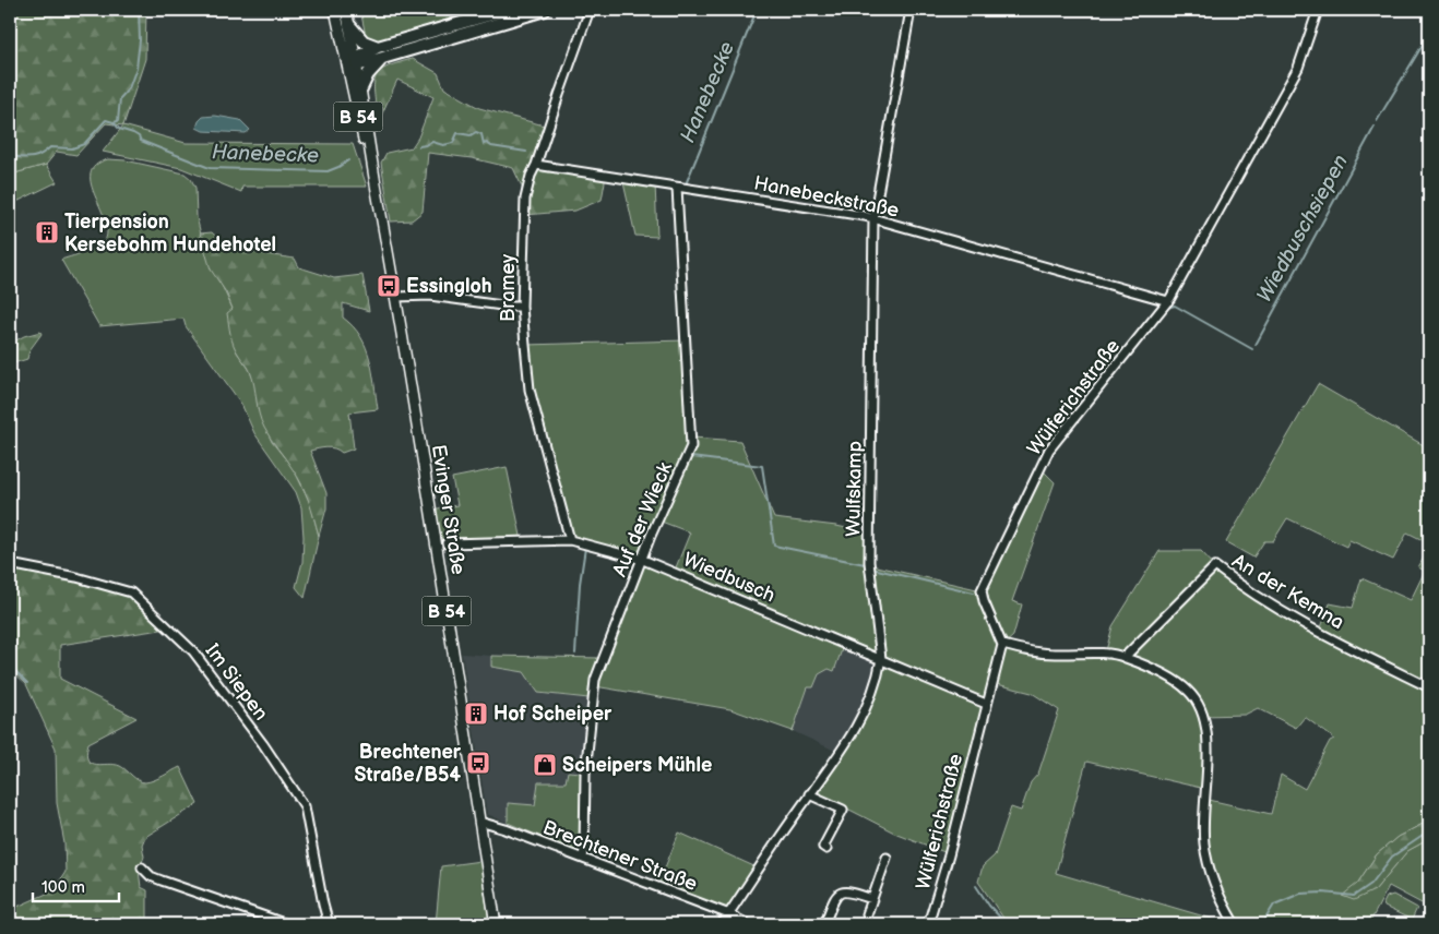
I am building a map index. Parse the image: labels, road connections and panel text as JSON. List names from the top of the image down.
{
  "streets": {
    "main road": ["B 54", "Evinger Straße"],
    "street": [
      "Hanebeckstraße",
      "Bramey",
      "Wülferichstraße",
      "Wulfskamp",
      "Auf der Wieck",
      "Wiedbusch",
      "An der Kemna",
      "Im Siepen",
      "Brechtener Straße"
    ]
  },
  "crossings": [
    ["B 54", "Evinger Straße"],
    ["Hanebeckstraße", "Bramey"],
    ["Hanebeckstraße", "Wülferichstraße"],
    ["Hanebeckstraße", "Wulfskamp"],
    ["Hanebeckstraße", "Auf der Wieck"],
    ["Bramey", "Wiedbusch"],
    ["Wülferichstraße", "Wiedbusch"],
    ["Wulfskamp", "Wiedbusch"],
    ["Wulfskamp", "Brechtener Straße"],
    ["Evinger Straße", "Brechtener Straße"],
    ["Auf der Wieck", "Wiedbusch"],
    ["Auf der Wieck", "Brechtener Straße"]
  ],
  "water": ["Hanebecke", "Wiedbuschsiepen"],
  "places": {
    "building": ["Tierpension Kersebohm Hundehotel", "Hof Scheiper"],
    "bus stop": ["Essingloh", "Brechtener Straße/B54"],
    "shop": ["Scheipers Mühle"]
  },
  "scale_bar": "100 m"
}
